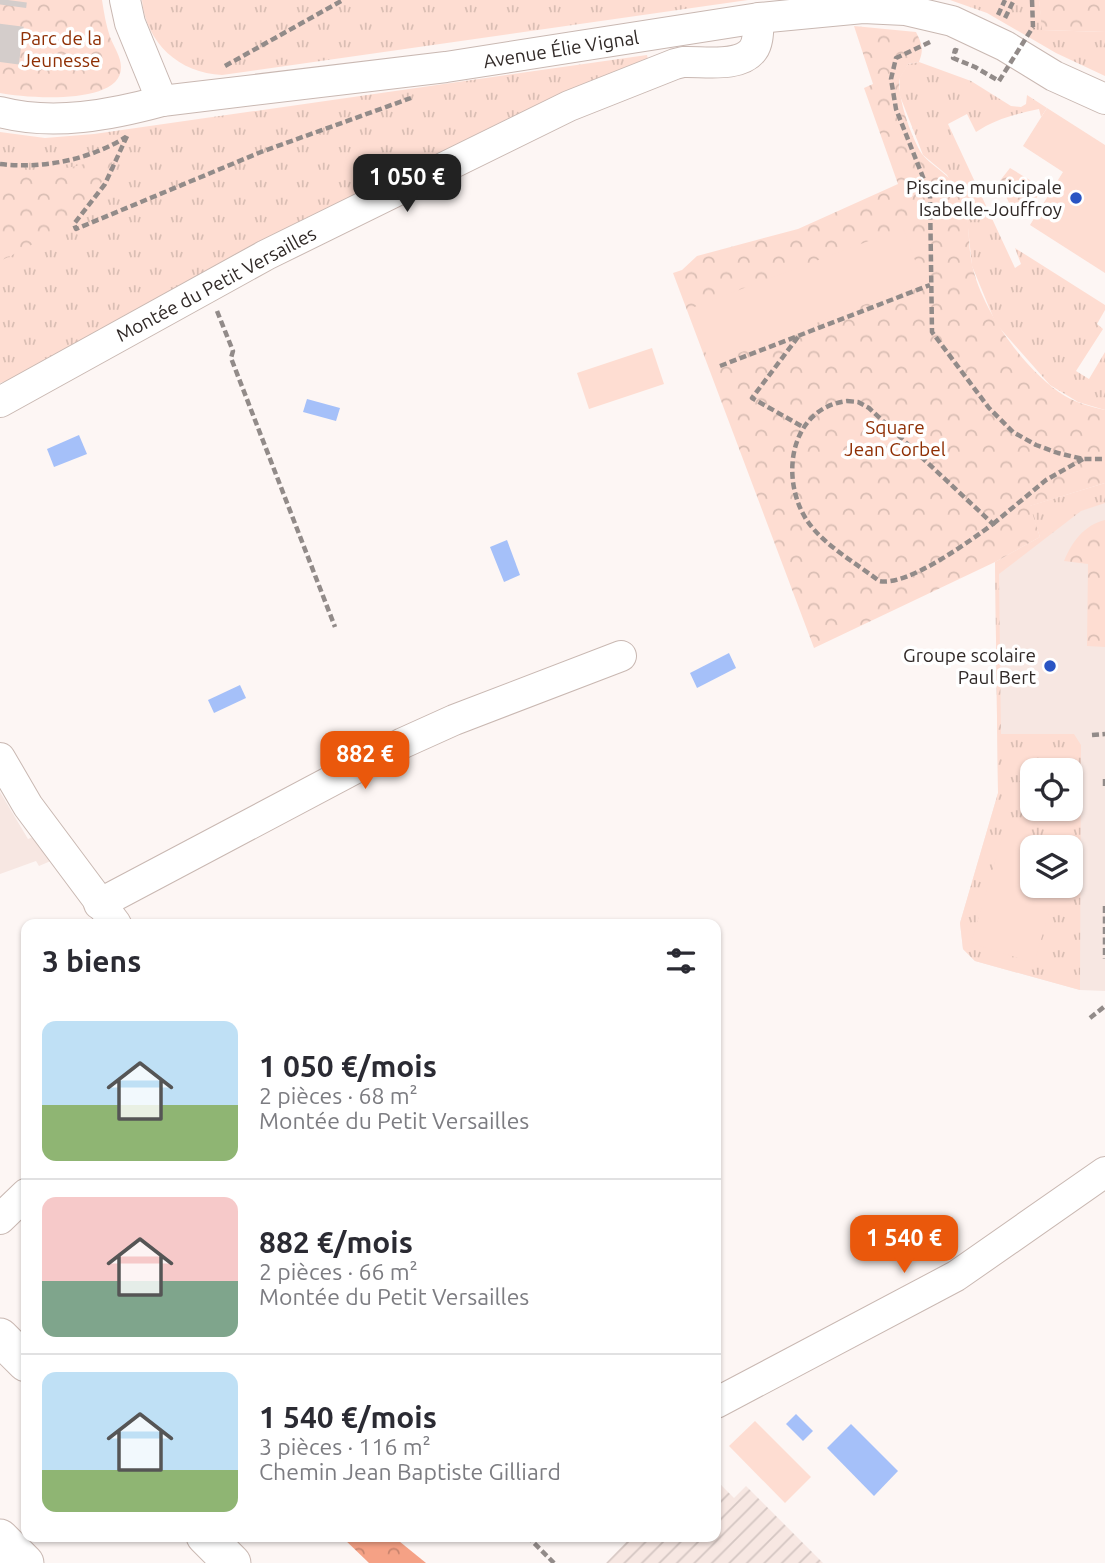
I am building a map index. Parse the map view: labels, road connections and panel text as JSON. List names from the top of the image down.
{
  "streets": {
    "street": ["Avenue Élie Vignal", "Montée du Petit Versailles"]
  },
  "crossings": [
    ["Avenue Élie Vignal", "Montée du Petit Versailles"]
  ],
  "parks": ["Parc de la Jeunesse", "Square Jean Corbel"],
  "places": ["Piscine municipale Isabelle-Jouffroy", "Groupe scolaire Paul Bert"],
  "page": {
    "price": ["1 050 €", "882 €", "1 540 €"],
    "heading": "3 biens",
    "list": [
      {
        "name": "1 050 €/mois",
        "note": "2 pièces · 68 m² · Montée du Petit Versailles"
      },
      {
        "name": "882 €/mois",
        "note": "2 pièces · 66 m² · Montée du Petit Versailles"
      },
      {
        "name": "1 540 €/mois",
        "note": "3 pièces · 116 m² · Chemin Jean Baptiste Gilliard"
      }
    ]
  }
}
